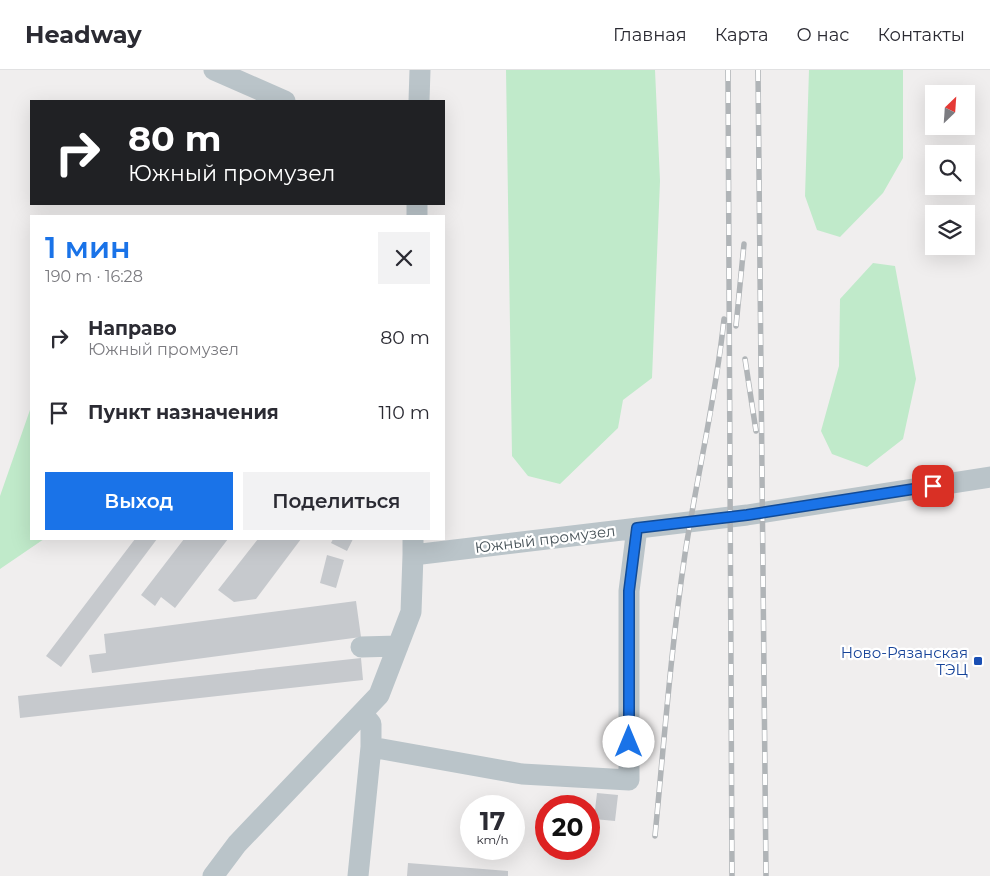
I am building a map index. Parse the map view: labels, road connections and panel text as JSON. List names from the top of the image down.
{
  "streets": {
    "street": ["Южный промузел"]
  },
  "places": {
    "transit": ["Ново-Рязанская ТЭЦ"]
  },
  "north": "top right",
  "page": {
    "header": "Headway",
    "nav": [
      "Главная",
      "Карта",
      "О нас",
      "Контакты"
    ],
    "turn": ["80 m", "Южный промузел"],
    "heading": ["1 мин", "190 m · 16:28"],
    "list": [
      {
        "name": "Направо",
        "note": "Южный промузел",
        "value": "80 m"
      },
      {
        "name": "Пункт назначения",
        "value": "110 m"
      }
    ],
    "buttons": ["Выход", "Поделиться"],
    "speed": "17 km/h",
    "limit": "20"
  }
}
